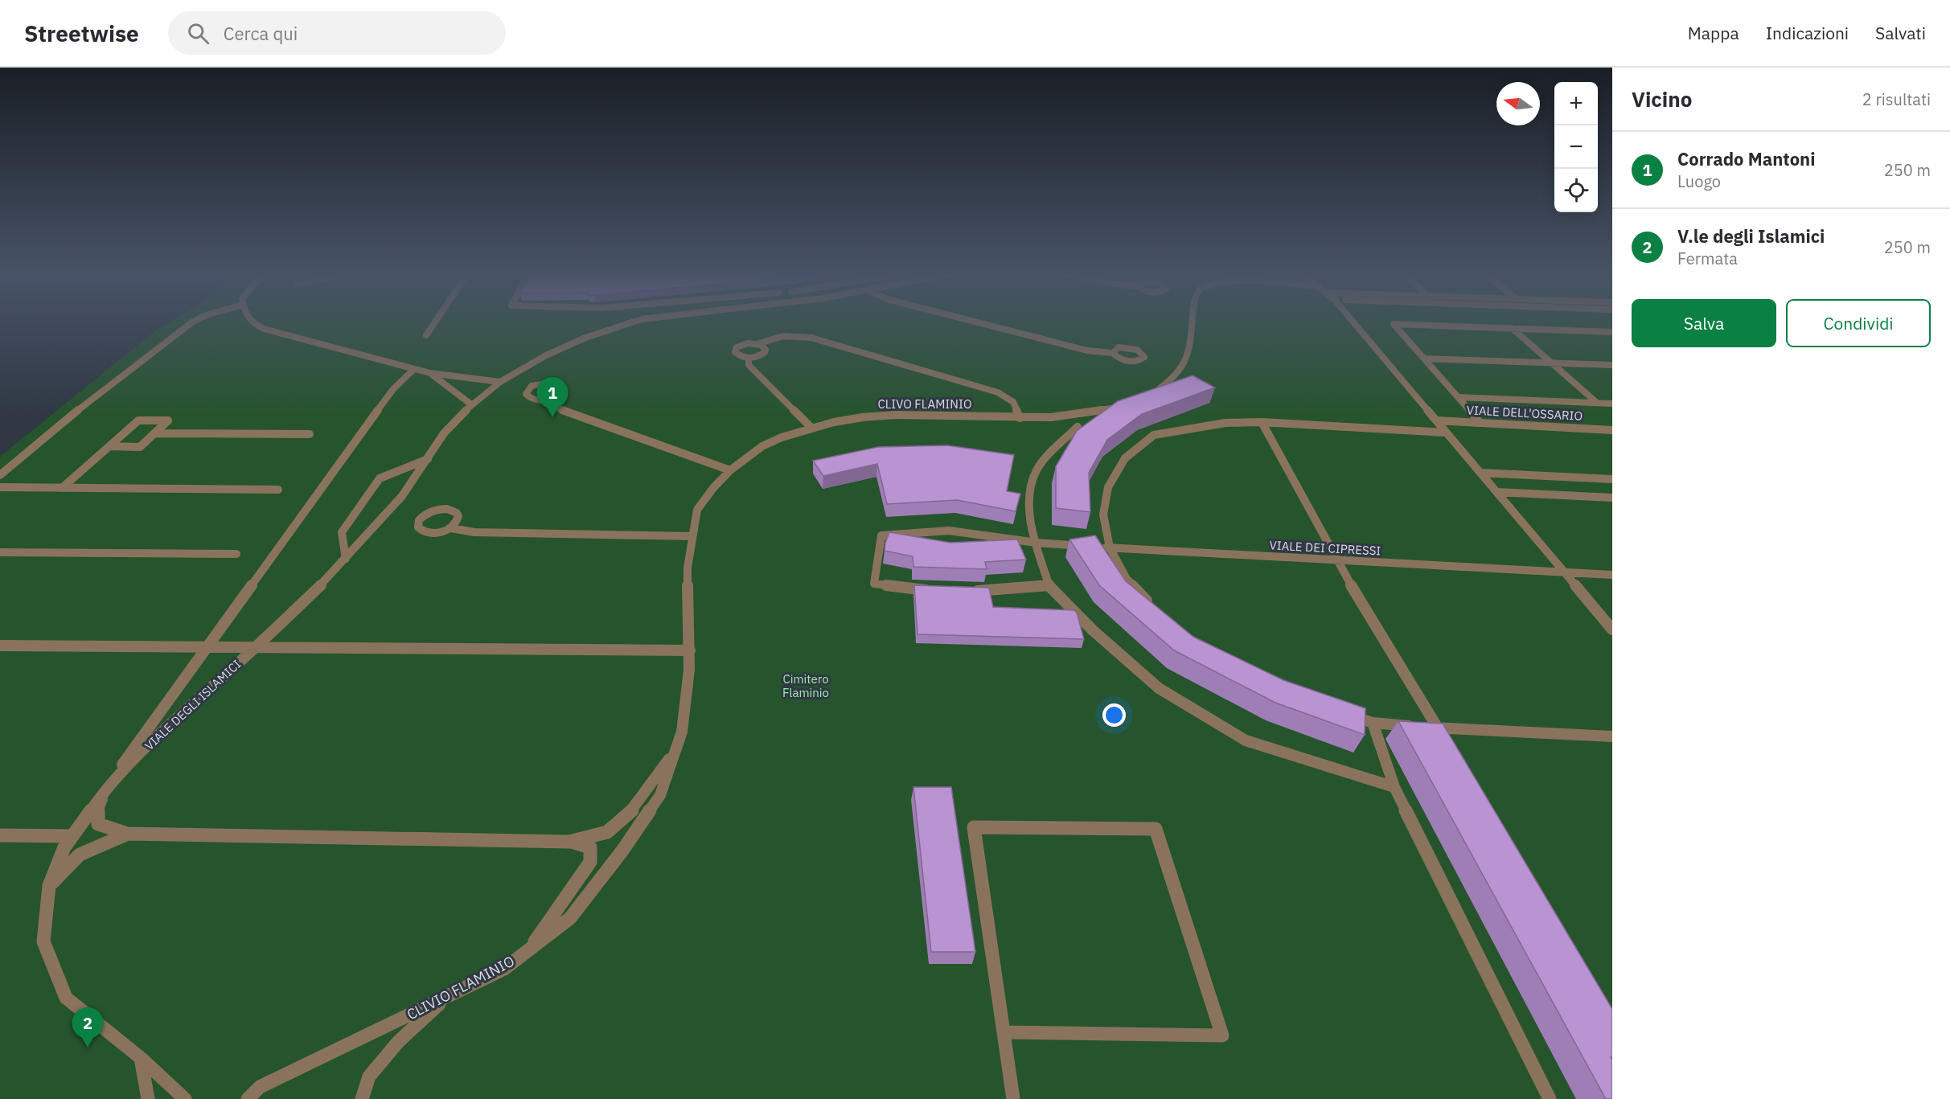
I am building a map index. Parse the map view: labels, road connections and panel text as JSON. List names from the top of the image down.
{
  "streets": {
    "lane": [
      "CLIVO FLAMINIO",
      "VIALE DELL'OSSARIO",
      "VIALE DEI CIPRESSI",
      "VIALE DEGLI ISLAMICI",
      "CLIVIO FLAMINIO"
    ]
  },
  "crossings": [
    ["CLIVO FLAMINIO", "CLIVIO FLAMINIO"]
  ],
  "parks": ["Cimitero Flaminio"],
  "north": "left",
  "page": {
    "header": "Streetwise",
    "search": "Cerca qui",
    "nav": ["Mappa", "Indicazioni", "Salvati"],
    "heading": ["Vicino", "2 risultati"],
    "map_buttons": ["+", "−"],
    "list": [
      {
        "mark": "1",
        "name": "Corrado Mantoni",
        "note": "Luogo",
        "value": "250 m"
      },
      {
        "mark": "2",
        "name": "V.le degli Islamici",
        "note": "Fermata",
        "value": "250 m"
      }
    ],
    "buttons": ["Salva", "Condividi"],
    "pins": ["1", "2"]
  }
}
